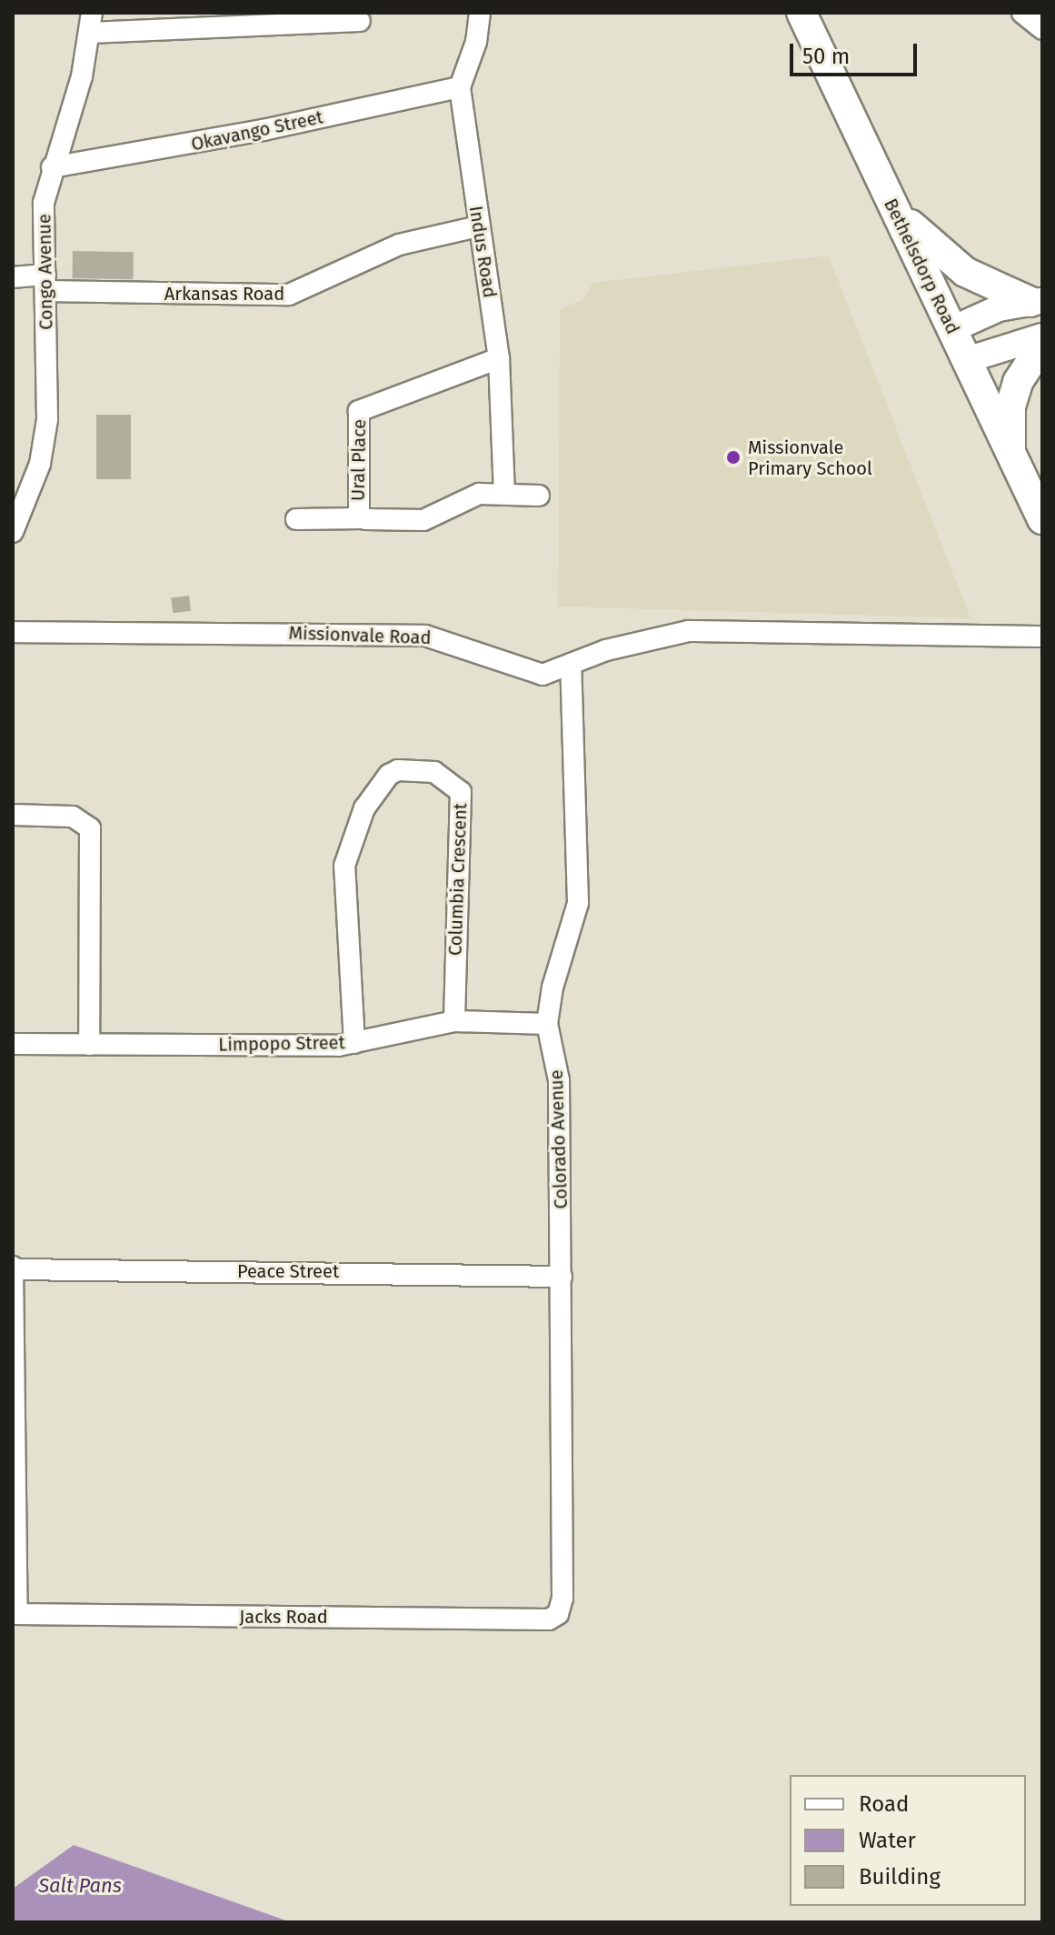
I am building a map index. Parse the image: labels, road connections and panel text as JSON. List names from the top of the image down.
{
  "streets": {
    "main road": ["Bethelsdorp Road"],
    "street": [
      "Okavango Street",
      "Indus Road",
      "Congo Avenue",
      "Arkansas Road",
      "Ural Place",
      "Missionvale Road",
      "Columbia Crescent",
      "Limpopo Street",
      "Colorado Avenue",
      "Peace Street",
      "Jacks Road"
    ]
  },
  "crossings": [
    ["Okavango Street", "Indus Road"],
    ["Okavango Street", "Congo Avenue"],
    ["Indus Road", "Arkansas Road"],
    ["Indus Road", "Ural Place"],
    ["Congo Avenue", "Arkansas Road"],
    ["Missionvale Road", "Colorado Avenue"],
    ["Columbia Crescent", "Limpopo Street"],
    ["Limpopo Street", "Colorado Avenue"],
    ["Colorado Avenue", "Peace Street"],
    ["Colorado Avenue", "Jacks Road"]
  ],
  "water": ["Salt Pans"],
  "places": ["Missionvale Primary School"],
  "legend": ["Road", "Water", "Building"],
  "scale_bar": "50 m"
}
